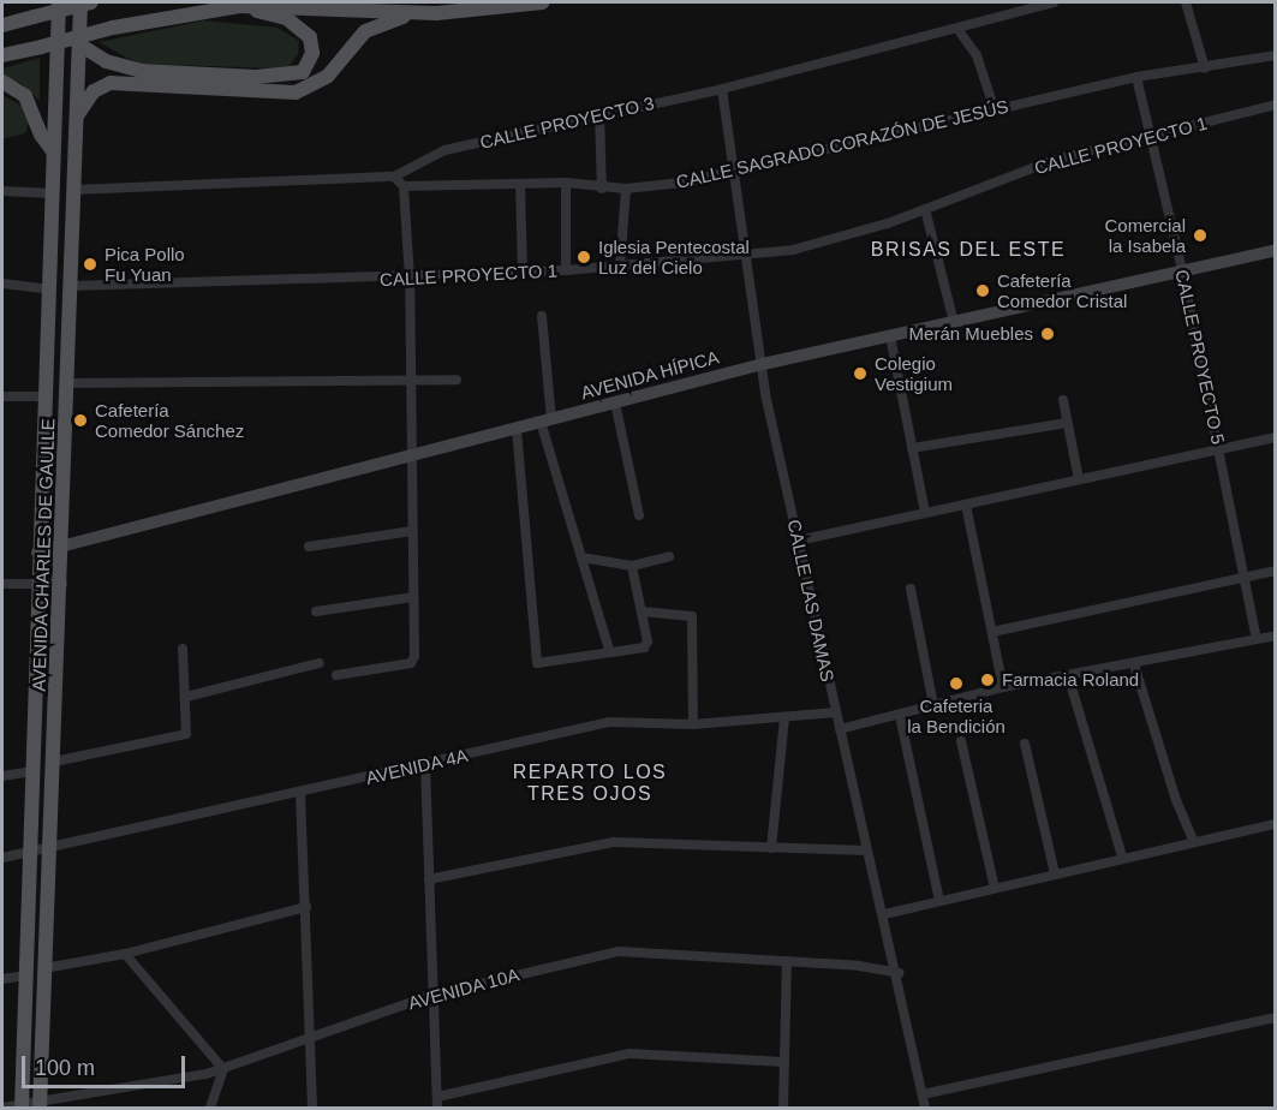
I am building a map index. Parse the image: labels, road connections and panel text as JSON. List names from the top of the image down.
{
  "streets": {
    "main road": ["AVENIDA CHARLES DE GAULLE"],
    "street": [
      "CALLE PROYECTO 3",
      "CALLE SAGRADO CORAZÓN DE JESÚS",
      "CALLE PROYECTO 1",
      "CALLE PROYECTO 5",
      "AVENIDA HÍPICA",
      "CALLE LAS DAMAS",
      "AVENIDA 4A",
      "AVENIDA 10A"
    ]
  },
  "crossings": [
    ["CALLE PROYECTO 3", "AVENIDA CHARLES DE GAULLE"],
    ["CALLE PROYECTO 3", "CALLE LAS DAMAS"],
    ["CALLE SAGRADO CORAZÓN DE JESÚS", "CALLE PROYECTO 5"],
    ["CALLE SAGRADO CORAZÓN DE JESÚS", "CALLE LAS DAMAS"],
    ["CALLE PROYECTO 1", "CALLE PROYECTO 5"],
    ["CALLE PROYECTO 1", "AVENIDA CHARLES DE GAULLE"],
    ["CALLE PROYECTO 1", "CALLE LAS DAMAS"],
    ["CALLE PROYECTO 5", "AVENIDA HÍPICA"],
    ["AVENIDA HÍPICA", "AVENIDA CHARLES DE GAULLE"],
    ["AVENIDA HÍPICA", "CALLE LAS DAMAS"],
    ["AVENIDA CHARLES DE GAULLE", "AVENIDA 4A"],
    ["AVENIDA CHARLES DE GAULLE", "AVENIDA 10A"],
    ["CALLE LAS DAMAS", "AVENIDA 4A"],
    ["CALLE LAS DAMAS", "AVENIDA 10A"]
  ],
  "districts": ["BRISAS DEL ESTE", "REPARTO LOS TRES OJOS"],
  "places": [
    "Comercial la Isabela",
    "Iglesia Pentecostal Luz del Cielo",
    "Pica Pollo Fu Yuan",
    "Cafetería Comedor Cristal",
    "Merán Muebles",
    "Colegio Vestigium",
    "Cafetería Comedor Sánchez",
    "Farmacia Roland",
    "Cafeteria la Bendición"
  ],
  "scale_bar": "100 m"
}
